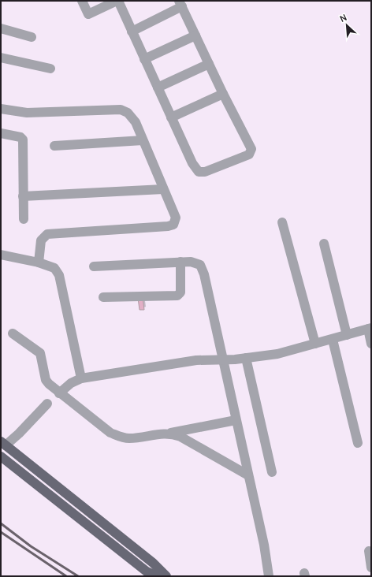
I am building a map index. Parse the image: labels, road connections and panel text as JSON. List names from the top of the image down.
{
  "north": "top left"
}
